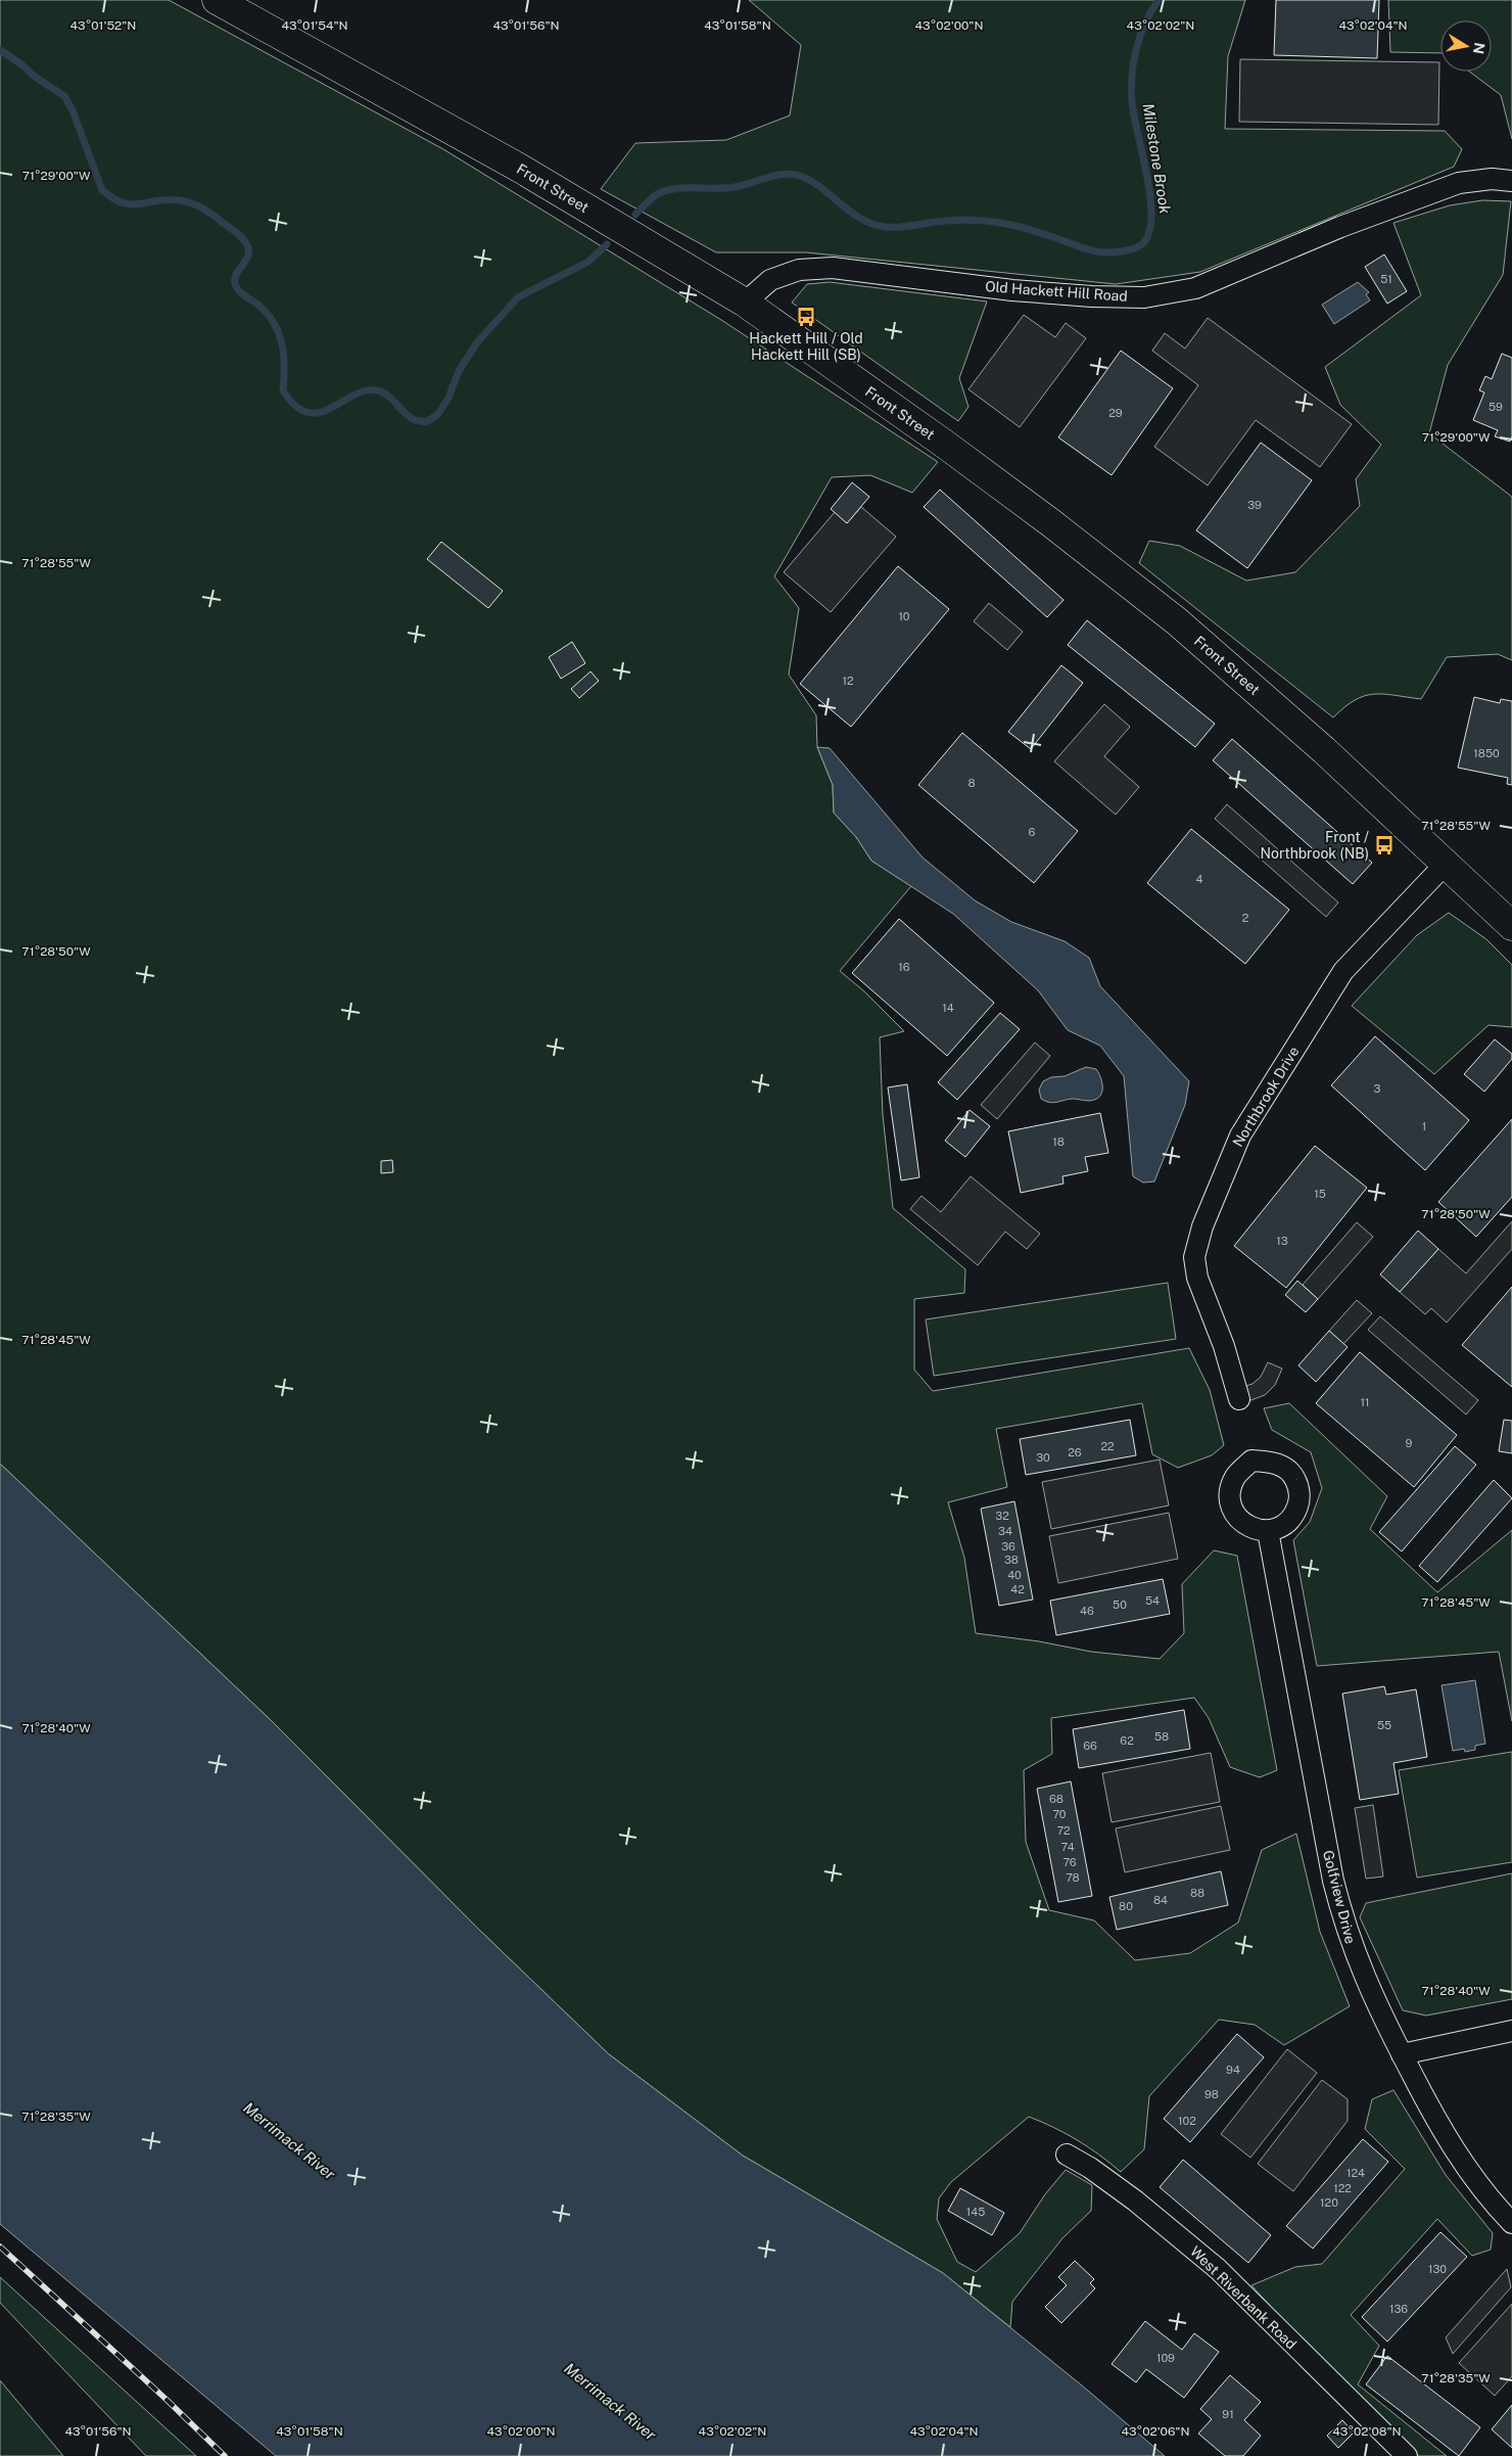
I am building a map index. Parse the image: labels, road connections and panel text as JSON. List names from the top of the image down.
{
  "streets": {
    "main road": ["Front Street"],
    "street": [
      "Old Hackett Hill Road",
      "Northbrook Drive",
      "Golfview Drive",
      "West Riverbank Road"
    ]
  },
  "crossings": [
    ["Front Street", "Old Hackett Hill Road"],
    ["Front Street", "Northbrook Drive"]
  ],
  "water": ["Milestone Brook", "Merrimack River"],
  "places": {
    "bus stop": ["Hackett Hill / Old Hackett Hill (SB)", "Front / Northbrook (NB)"]
  },
  "house_numbers": [
    "51",
    "59",
    "29",
    "39",
    "10",
    "12",
    "1850",
    "8",
    "6",
    "4",
    "2",
    "16",
    "14",
    "3",
    "1",
    "18",
    "15",
    "13",
    "11",
    "9",
    "22",
    "26",
    "30",
    "32",
    "34",
    "36",
    "38",
    "40",
    "42",
    "54",
    "50",
    "46",
    "55",
    "58",
    "62",
    "66",
    "68",
    "70",
    "72",
    "74",
    "76",
    "78",
    "88",
    "84",
    "80",
    "94",
    "98",
    "102",
    "124",
    "122",
    "120",
    "145",
    "130",
    "136",
    "109",
    "91"
  ],
  "north": "right",
  "coordinates": [
    "43°01'52\"N",
    "43°01'54\"N",
    "43°01'56\"N",
    "43°01'58\"N",
    "43°02'00\"N",
    "43°02'02\"N",
    "43°02'04\"N",
    "71°29'00\"W",
    "71°28'55\"W",
    "71°28'50\"W",
    "71°28'45\"W",
    "71°28'40\"W",
    "71°28'35\"W",
    "43°02'06\"N",
    "43°02'08\"N"
  ]
}
